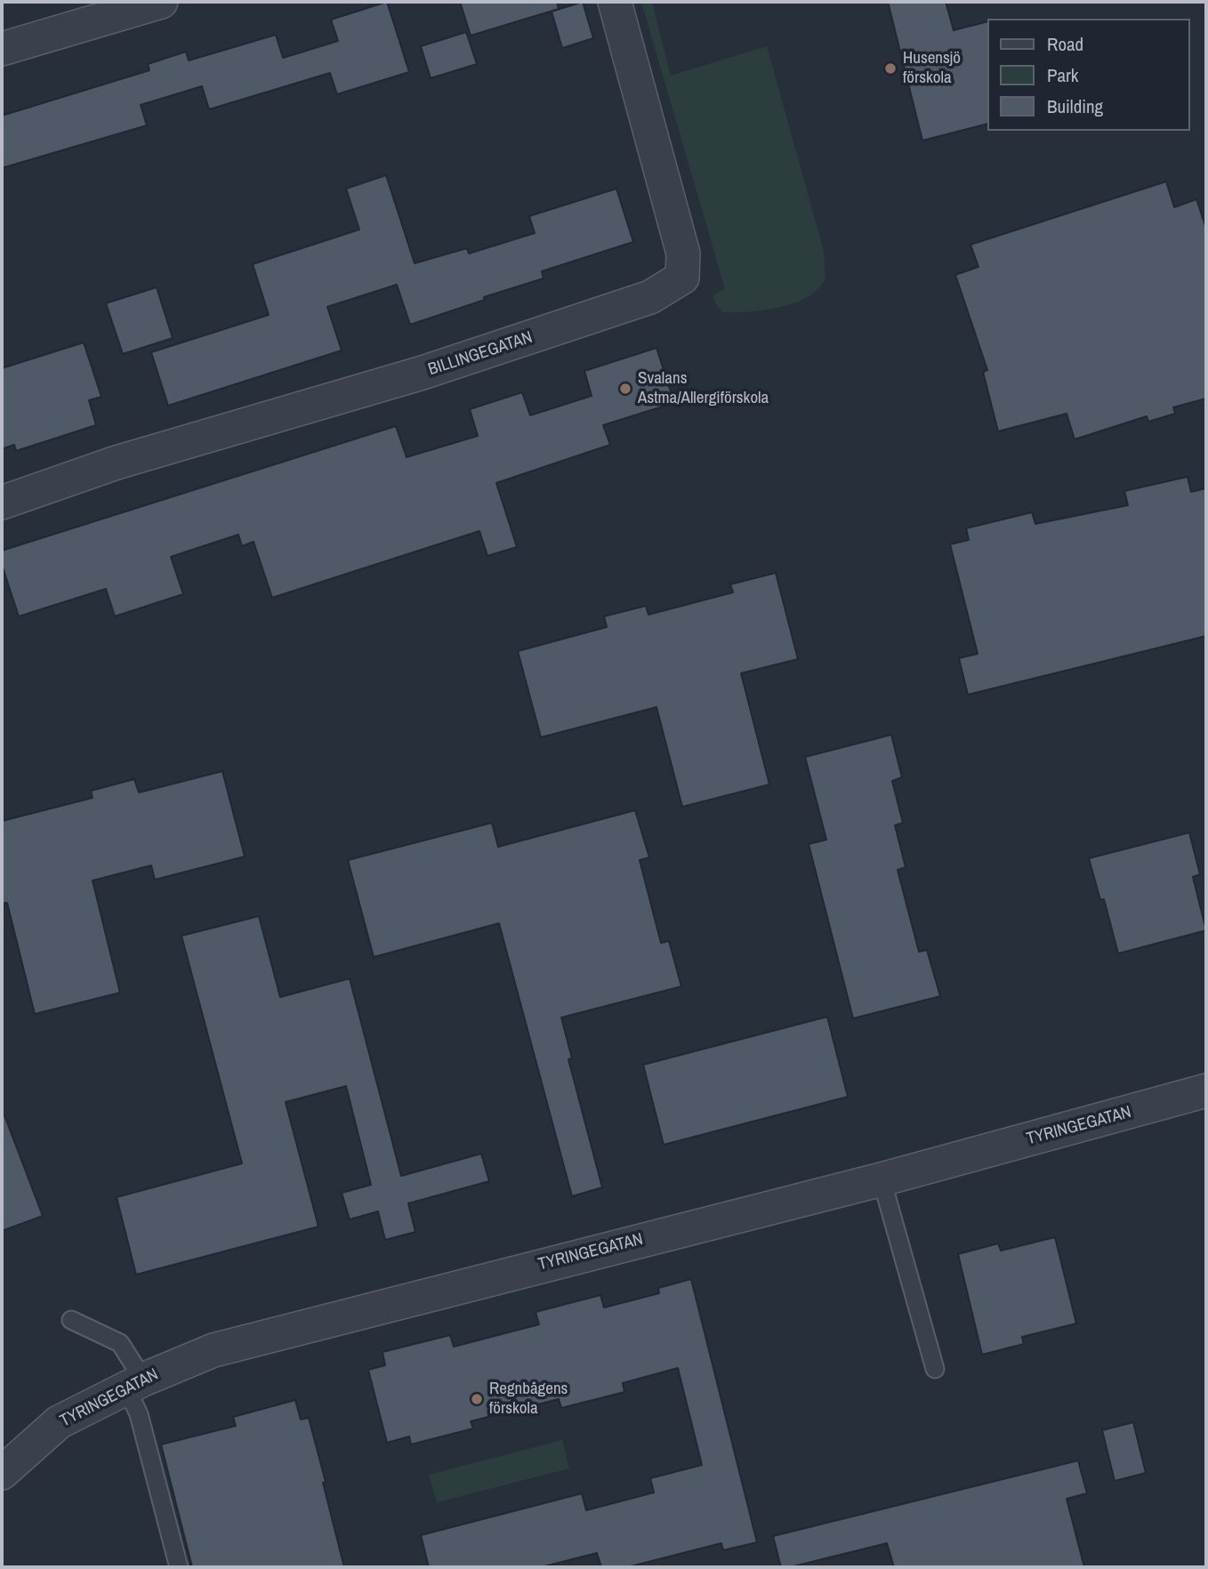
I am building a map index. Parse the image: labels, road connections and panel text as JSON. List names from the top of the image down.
{
  "streets": {
    "street": ["BILLINGEGATAN", "TYRINGEGATAN"]
  },
  "places": ["Husensjö förskola", "Svalans Astma/Allergiförskola", "Regnbågens förskola"],
  "legend": ["Road", "Park", "Building"]
}
